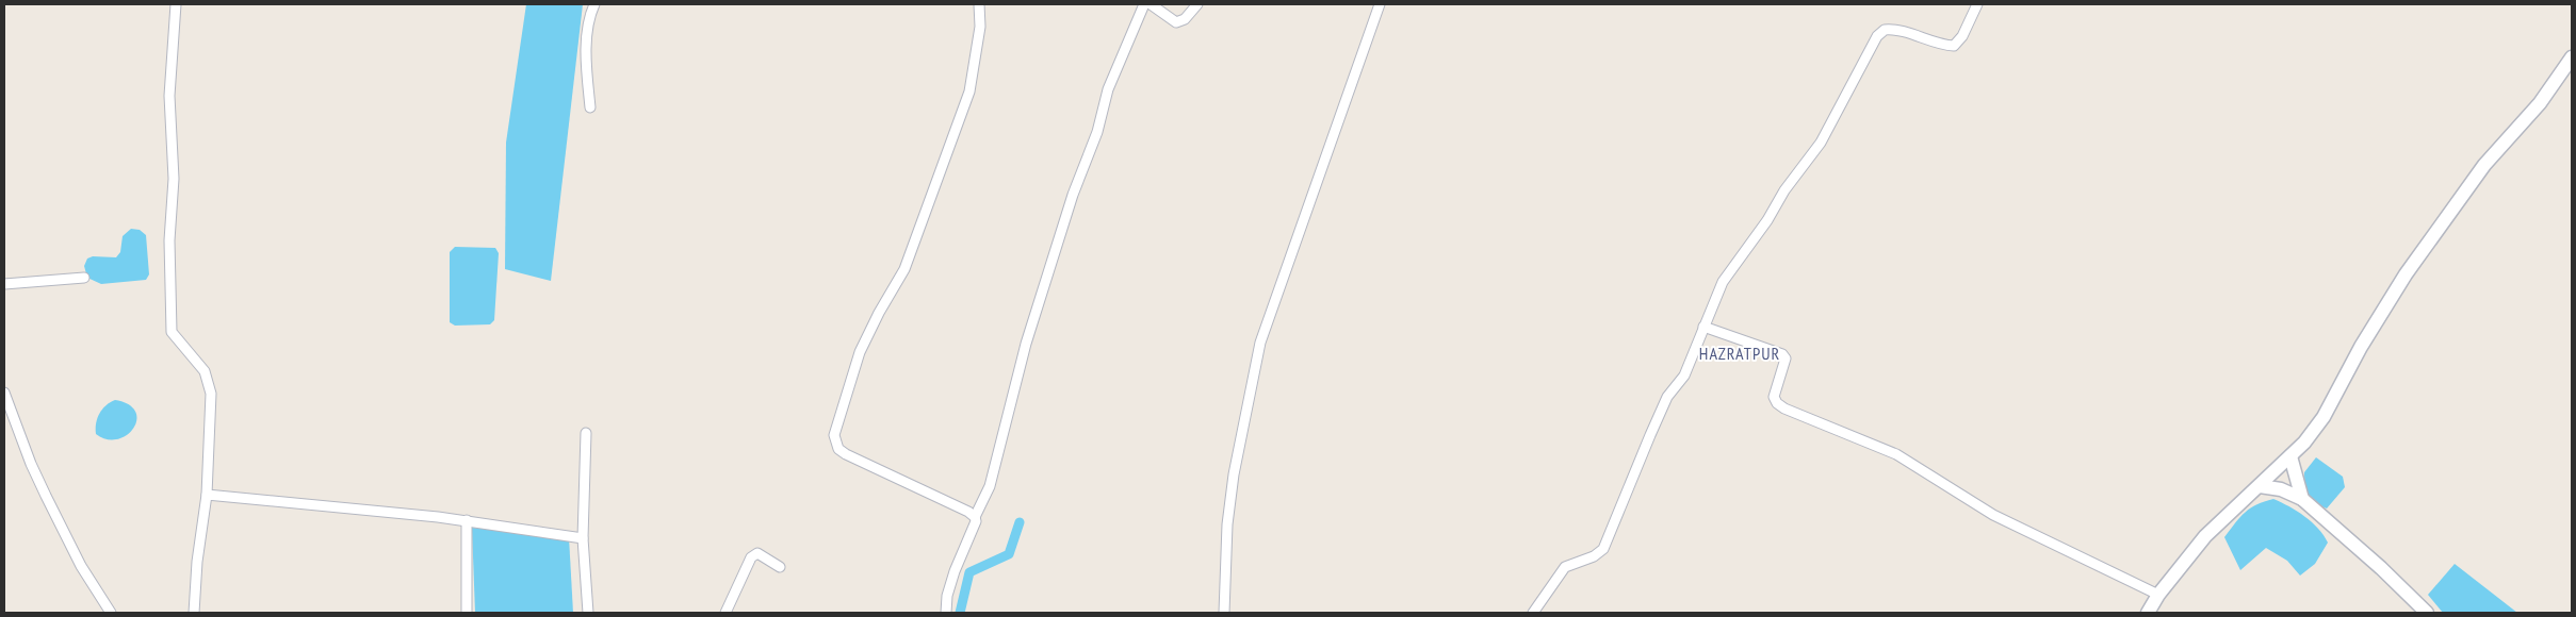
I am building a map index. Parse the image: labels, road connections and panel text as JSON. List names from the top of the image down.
{
  "districts": ["HAZRATPUR"]
}
